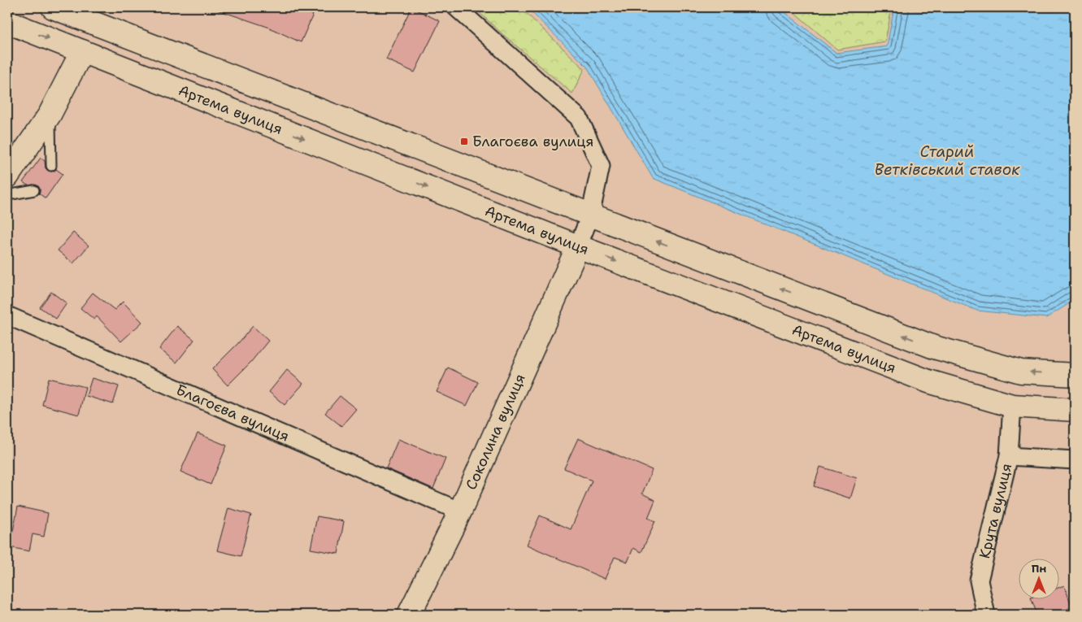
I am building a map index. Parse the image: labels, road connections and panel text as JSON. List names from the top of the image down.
{
  "streets": {
    "main road": ["Артема вулиця", "Соколина вулиця"],
    "street": ["Благоєва вулиця", "Крута вулиця"]
  },
  "crossings": [
    ["Артема вулиця", "Соколина вулиця"],
    ["Артема вулиця", "Крута вулиця"],
    ["Благоєва вулиця", "Соколина вулиця"]
  ],
  "water": ["Старий Ветківський ставок"],
  "places": {
    "transit": ["Благоєва вулиця"]
  },
  "north": "top"
}
